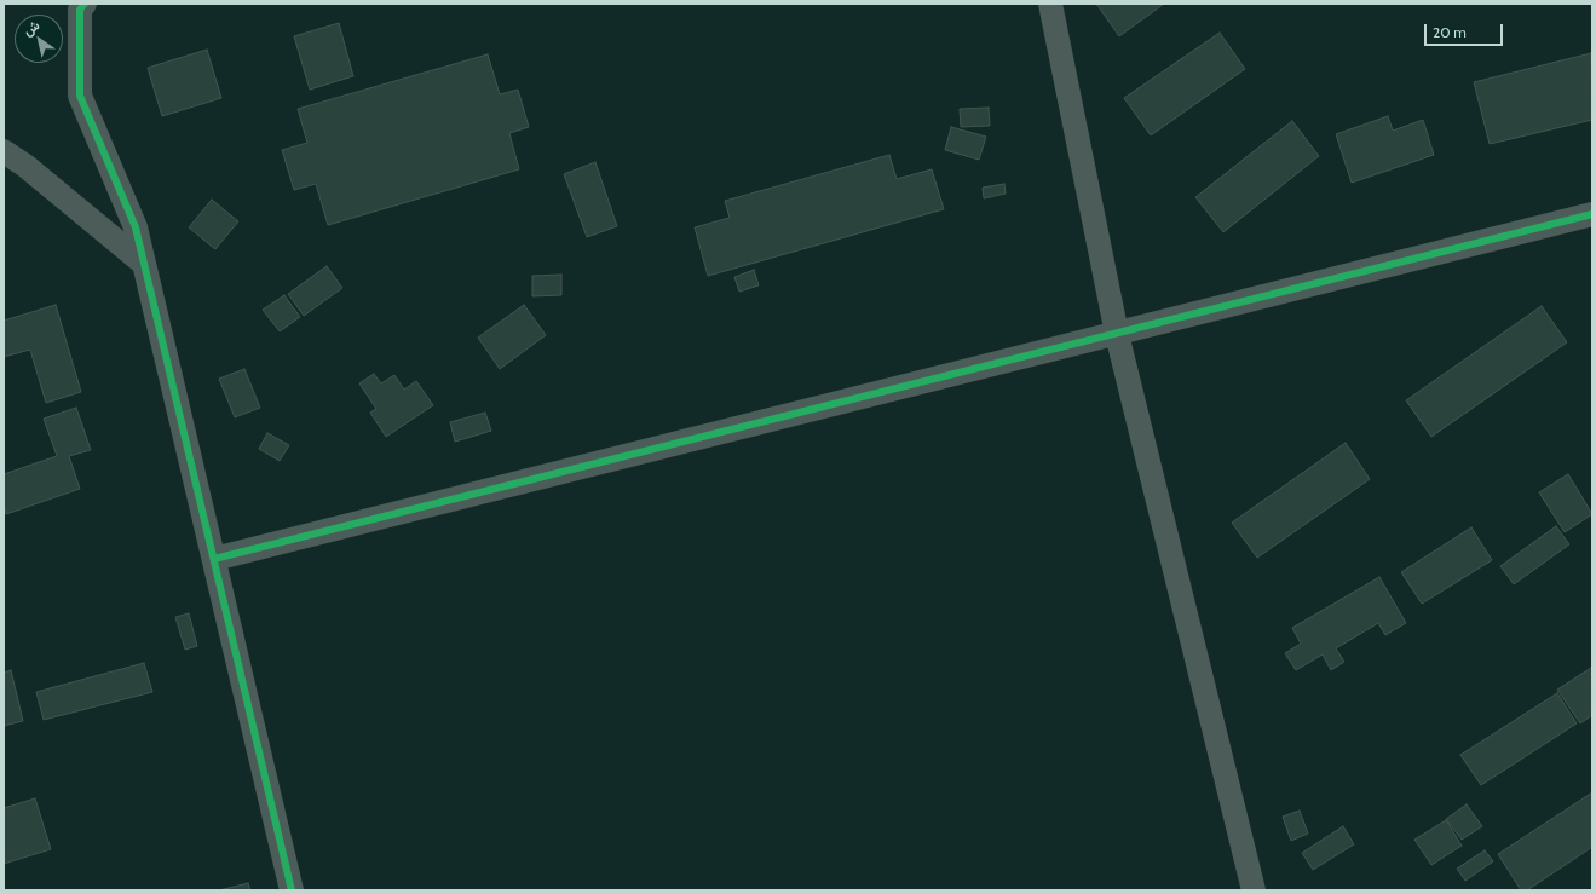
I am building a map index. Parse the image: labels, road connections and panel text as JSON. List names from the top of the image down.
{
  "scale_bar": "20 m",
  "north": "top left"
}
